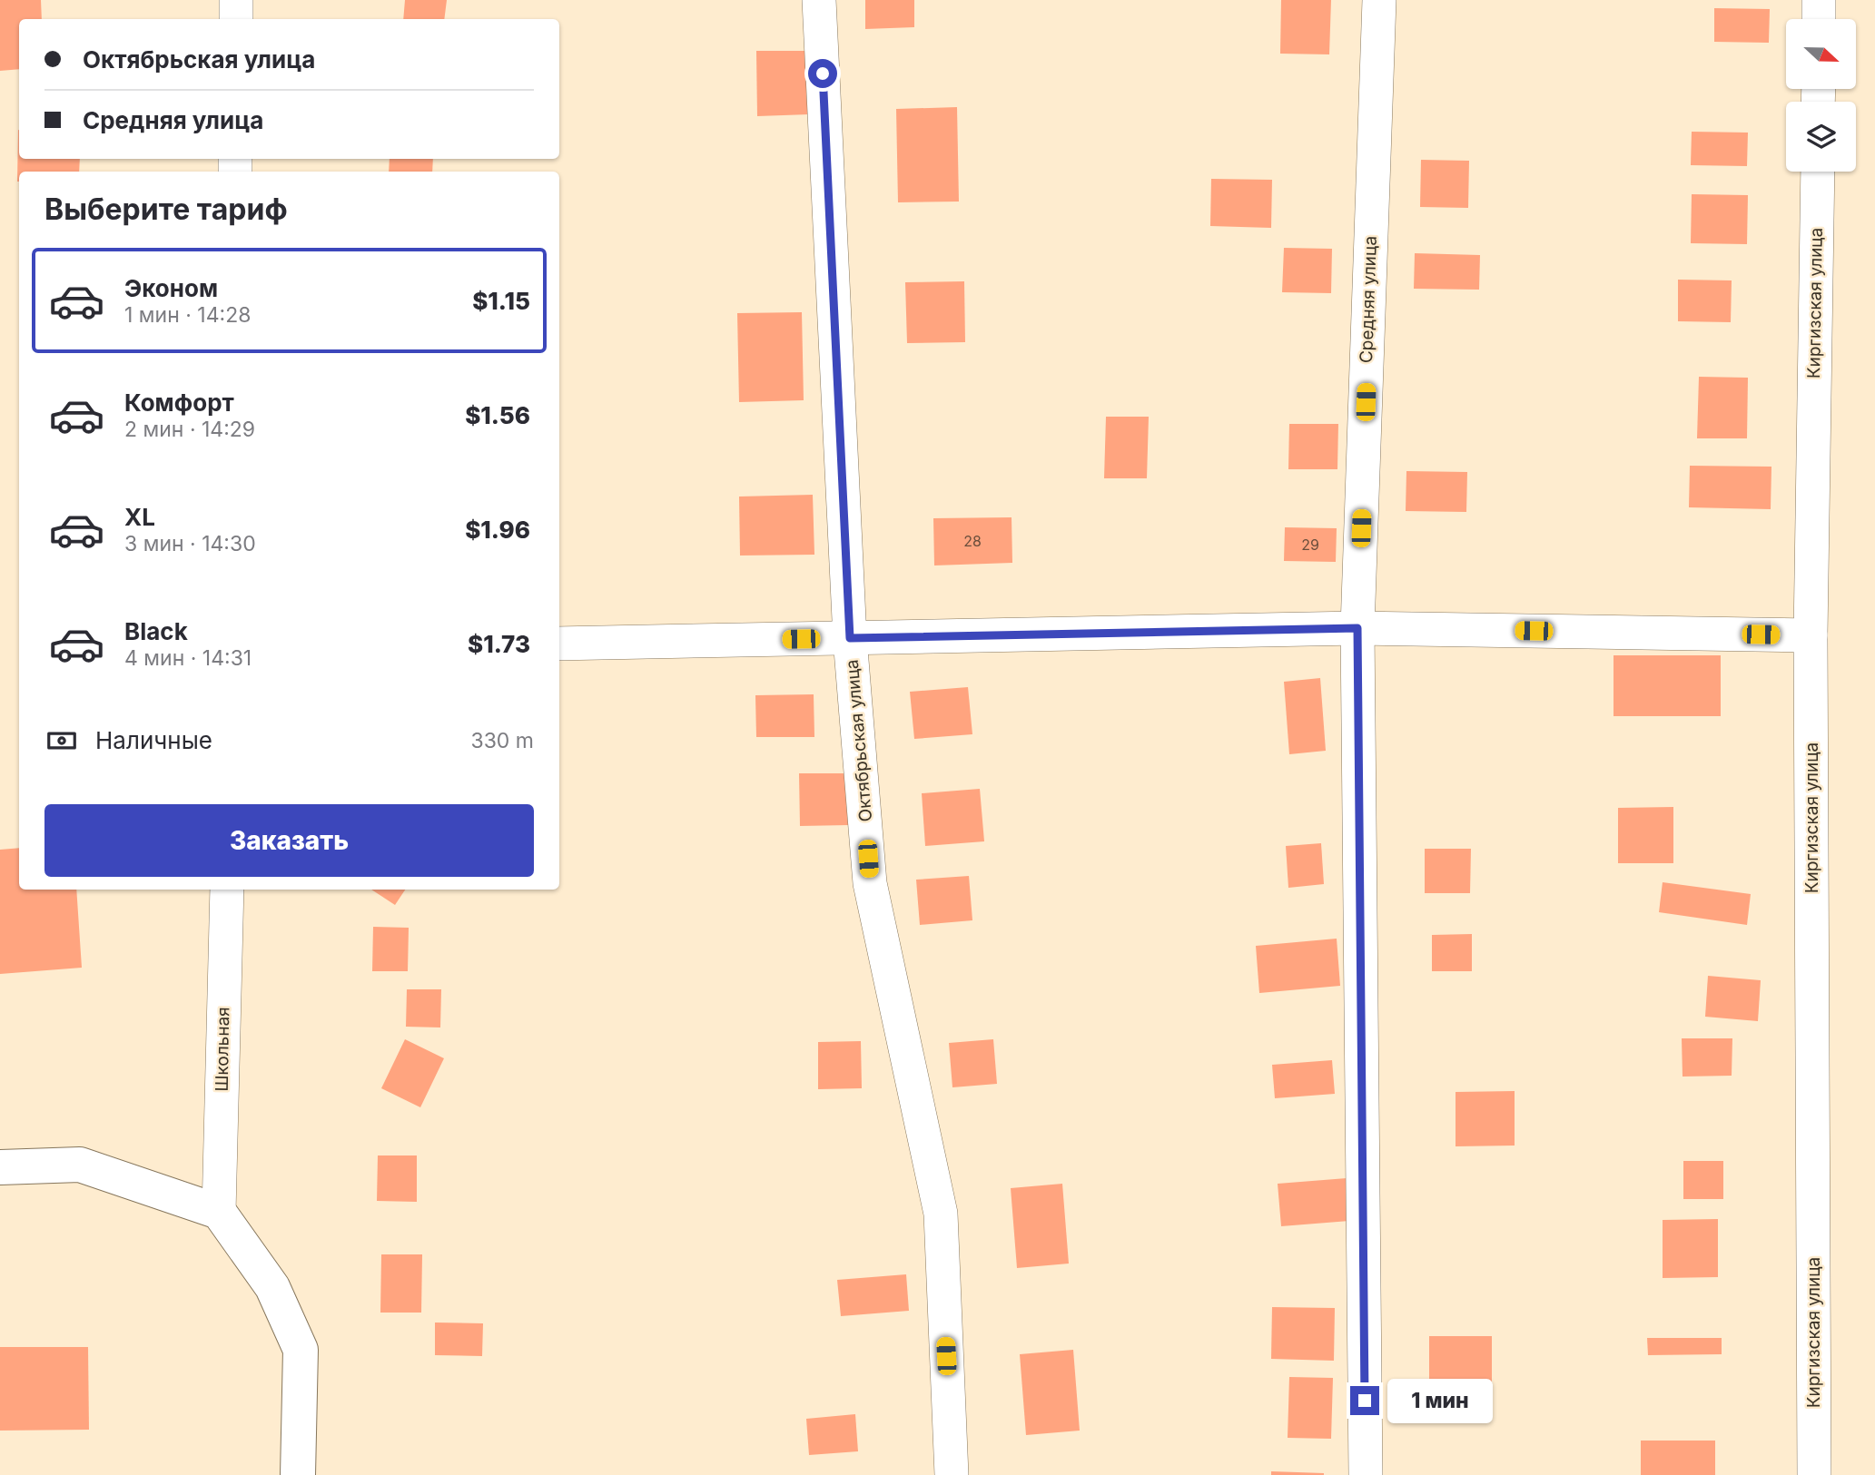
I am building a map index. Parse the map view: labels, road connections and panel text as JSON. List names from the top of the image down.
{
  "streets": {
    "street": [
      "Средняя улица",
      "Киргизская улица",
      "Октябрьская улица",
      "Школьная"
    ]
  },
  "house_numbers": ["28", "29"],
  "north": "right",
  "page": {
    "banner": ["Октябрьская улица", "Средняя улица"],
    "heading": "Выберите тариф",
    "list": [
      {
        "name": "Эконом",
        "note": "1 мин · 14:28",
        "value": "$1.15"
      },
      {
        "name": "Комфорт",
        "note": "2 мин · 14:29",
        "value": "$1.56"
      },
      {
        "name": "XL",
        "note": "3 мин · 14:30",
        "value": "$1.96"
      },
      {
        "name": "Black",
        "note": "4 мин · 14:31",
        "value": "$1.73"
      }
    ],
    "pay": ["Наличные", "330 m"],
    "buttons": "Заказать",
    "bubble": "1 мин"
  }
}
